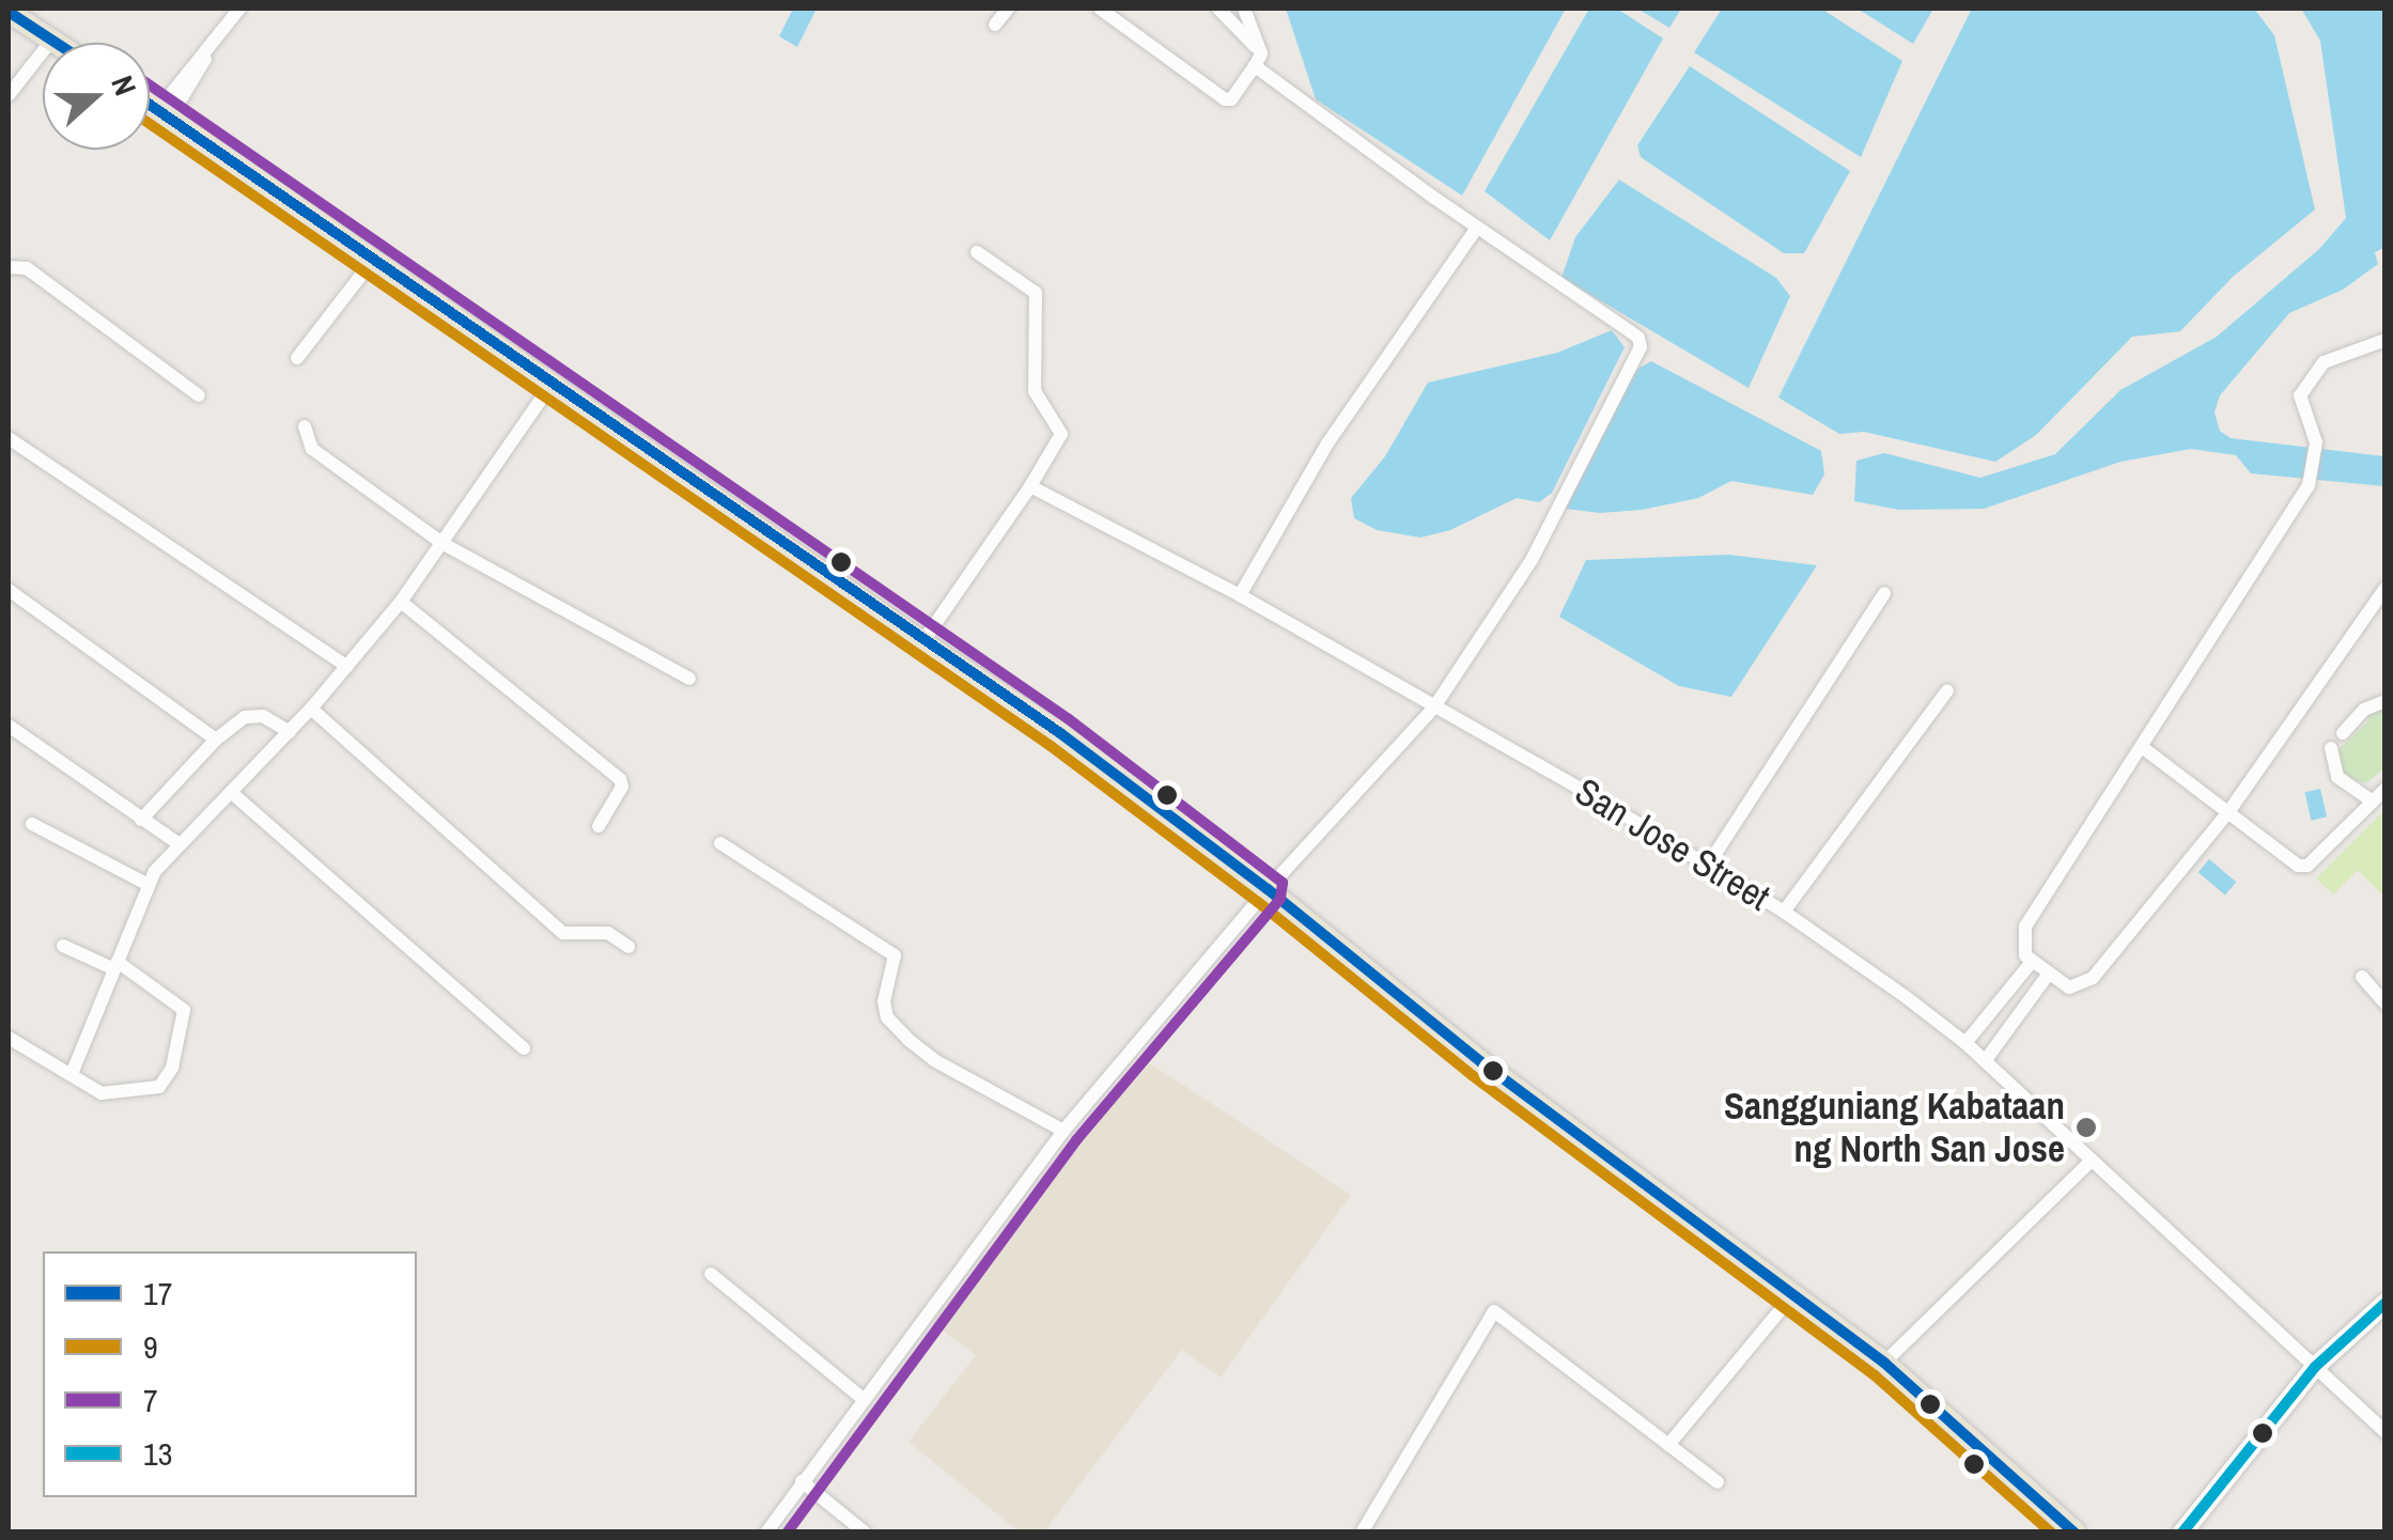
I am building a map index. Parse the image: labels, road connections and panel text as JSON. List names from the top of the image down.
{
  "streets": {
    "street": ["San Jose Street"]
  },
  "places": ["Sangguniang Kabataan ng North San Jose"],
  "lines": [
    "transit line 17",
    "transit line 7",
    "transit line 9",
    "transit line 13"
  ],
  "legend": [
    "17",
    "9",
    "7",
    "13"
  ],
  "north": "right"
}
